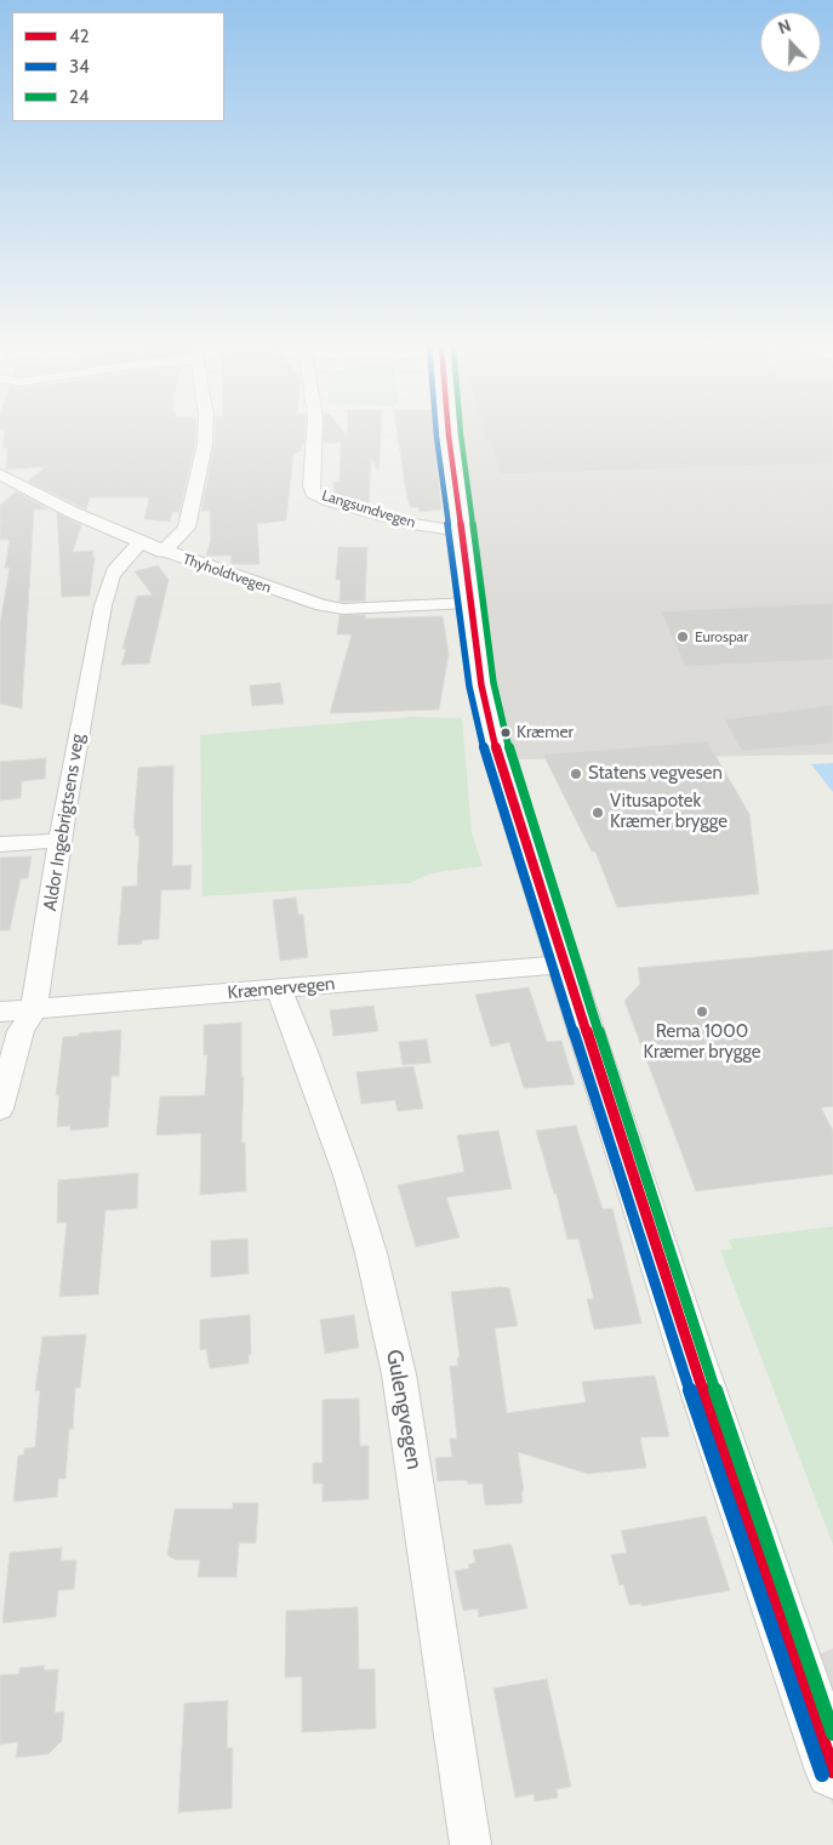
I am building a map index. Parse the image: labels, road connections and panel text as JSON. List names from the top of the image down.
{
  "streets": {
    "street": [
      "Langsundvegen",
      "Thyholdtvegen",
      "Aldor Ingebrigtsens veg",
      "Kræmervegen",
      "Gulengvegen"
    ]
  },
  "crossings": [
    ["Thyholdtvegen", "Aldor Ingebrigtsens veg"],
    ["Aldor Ingebrigtsens veg", "Kræmervegen"],
    ["Kræmervegen", "Gulengvegen"]
  ],
  "places": [
    "Eurospar",
    "Kræmer",
    "Statens vegvesen",
    "Vitusapotek Kræmer brygge",
    "Rema 1000 Kræmer brygge"
  ],
  "lines": ["transit line 42", "transit line 34", "transit line 24"],
  "legend": ["42", "34", "24"],
  "north": "top"
}
